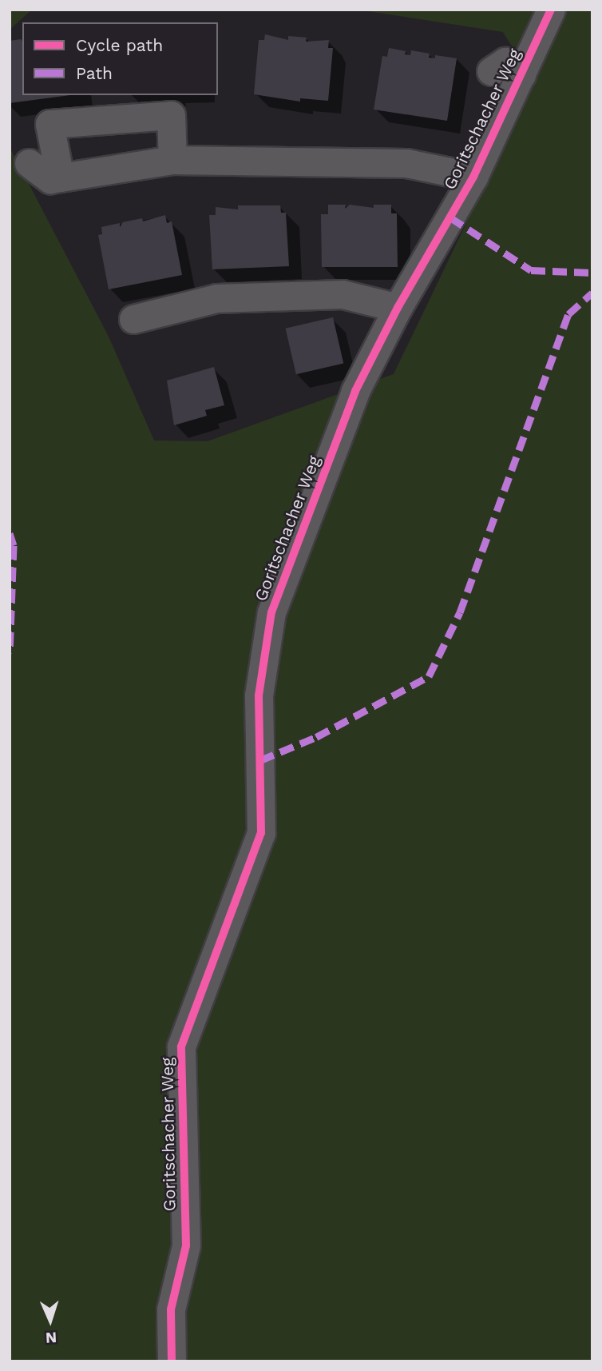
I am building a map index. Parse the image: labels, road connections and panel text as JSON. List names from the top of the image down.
{
  "streets": {
    "street": ["Goritschacher Weg"]
  },
  "legend": ["Cycle path", "Path"],
  "north": "bottom"
}
